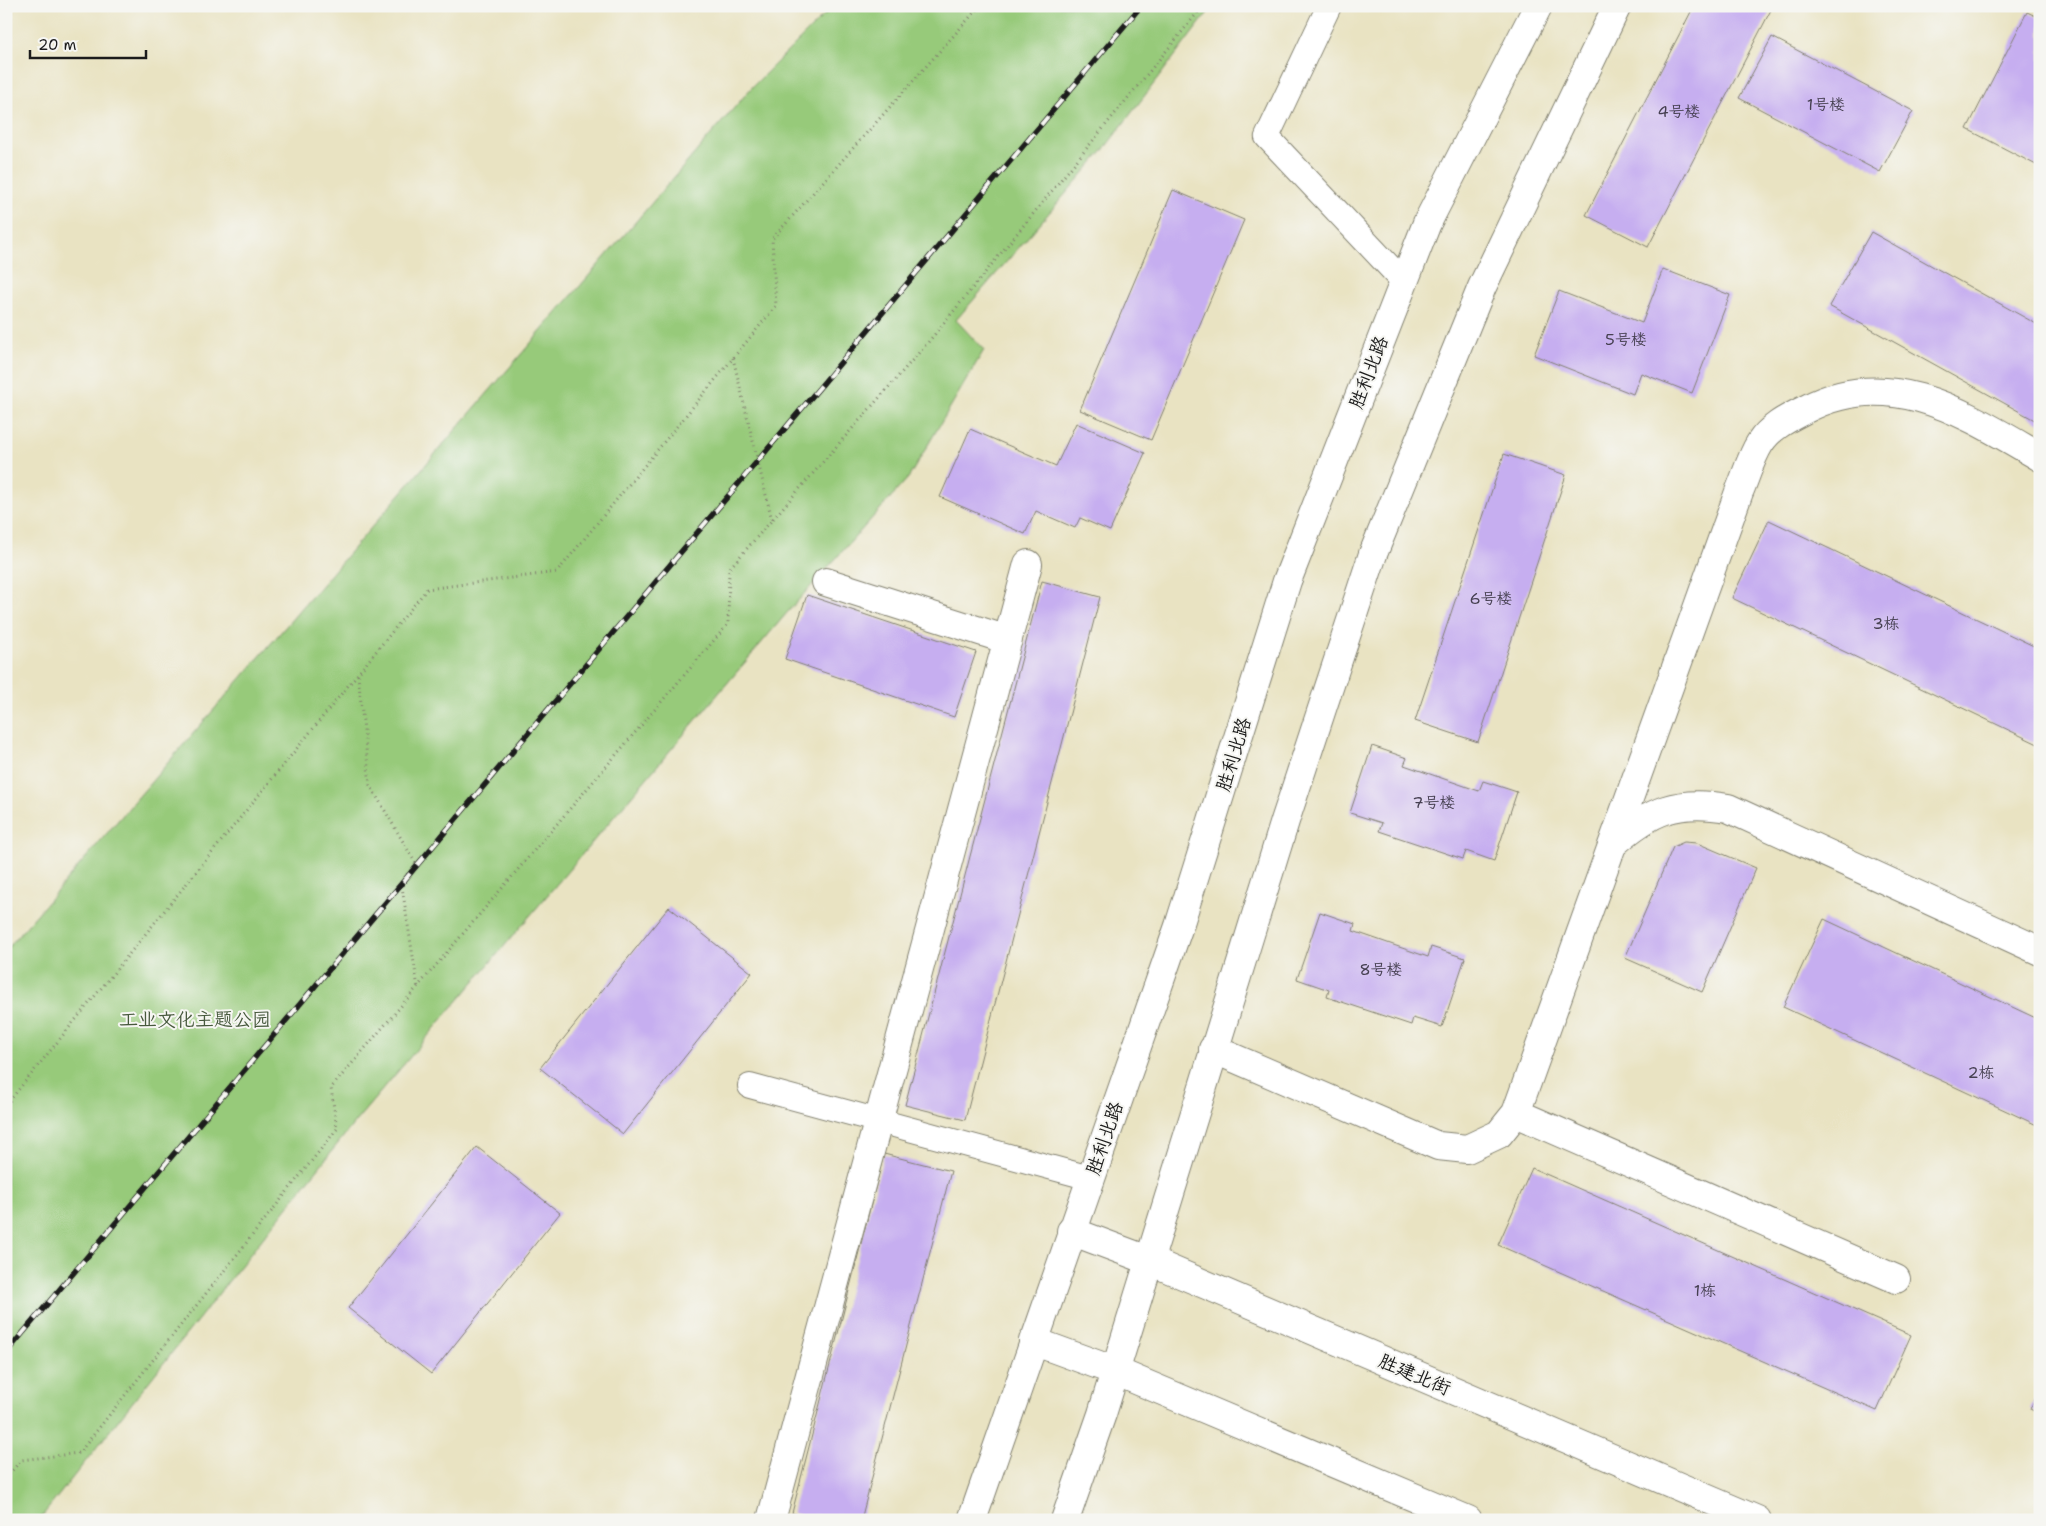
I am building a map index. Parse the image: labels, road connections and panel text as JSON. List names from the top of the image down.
{
  "streets": {
    "main road": ["胜利北路", "胜建北街"]
  },
  "crossings": [
    ["胜利北路", "胜建北街"]
  ],
  "parks": ["工业文化主题公园"],
  "house_numbers": [
    "1号楼",
    "4号楼",
    "5号楼",
    "6号楼",
    "3栋",
    "7号楼",
    "8号楼",
    "2栋",
    "1栋"
  ],
  "scale_bar": "20 m"
}
